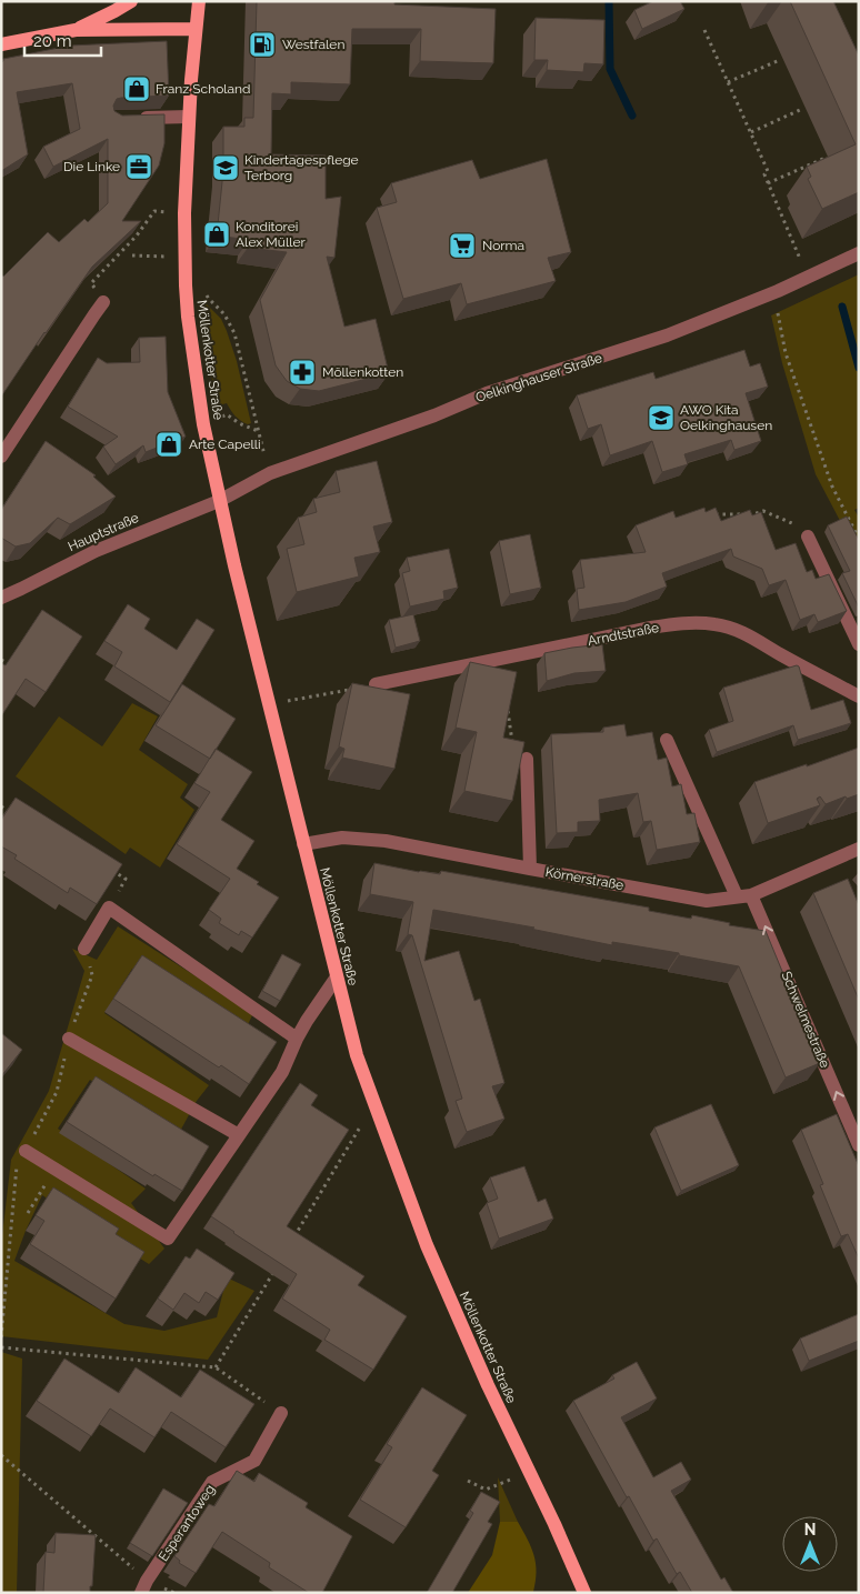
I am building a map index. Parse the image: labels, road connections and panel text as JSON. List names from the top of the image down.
{
  "streets": {
    "main road": ["Möllenkotter Straße"],
    "street": [
      "Oelkinghauser Straße",
      "Hauptstraße",
      "Arndtstraße",
      "Körnerstraße",
      "Schwelmestraße",
      "Esperantoweg"
    ]
  },
  "crossings": [
    ["Möllenkotter Straße", "Oelkinghauser Straße"],
    ["Möllenkotter Straße", "Hauptstraße"],
    ["Möllenkotter Straße", "Körnerstraße"],
    ["Oelkinghauser Straße", "Hauptstraße"],
    ["Körnerstraße", "Schwelmestraße"]
  ],
  "one_way": ["Schwelmestraße"],
  "places": {
    "fuel station": ["Westfalen"],
    "shop": ["Franz Scholand", "Konditorei Alex Müller", "Arte Capelli"],
    "office": ["Die Linke"],
    "school or university": ["Kindertagespflege Terborg", "AWO Kita Oelkinghausen"],
    "supermarket": ["Norma"],
    "pharmacy": ["Möllenkotten"]
  },
  "scale_bar": "20 m",
  "north": "top"
}
